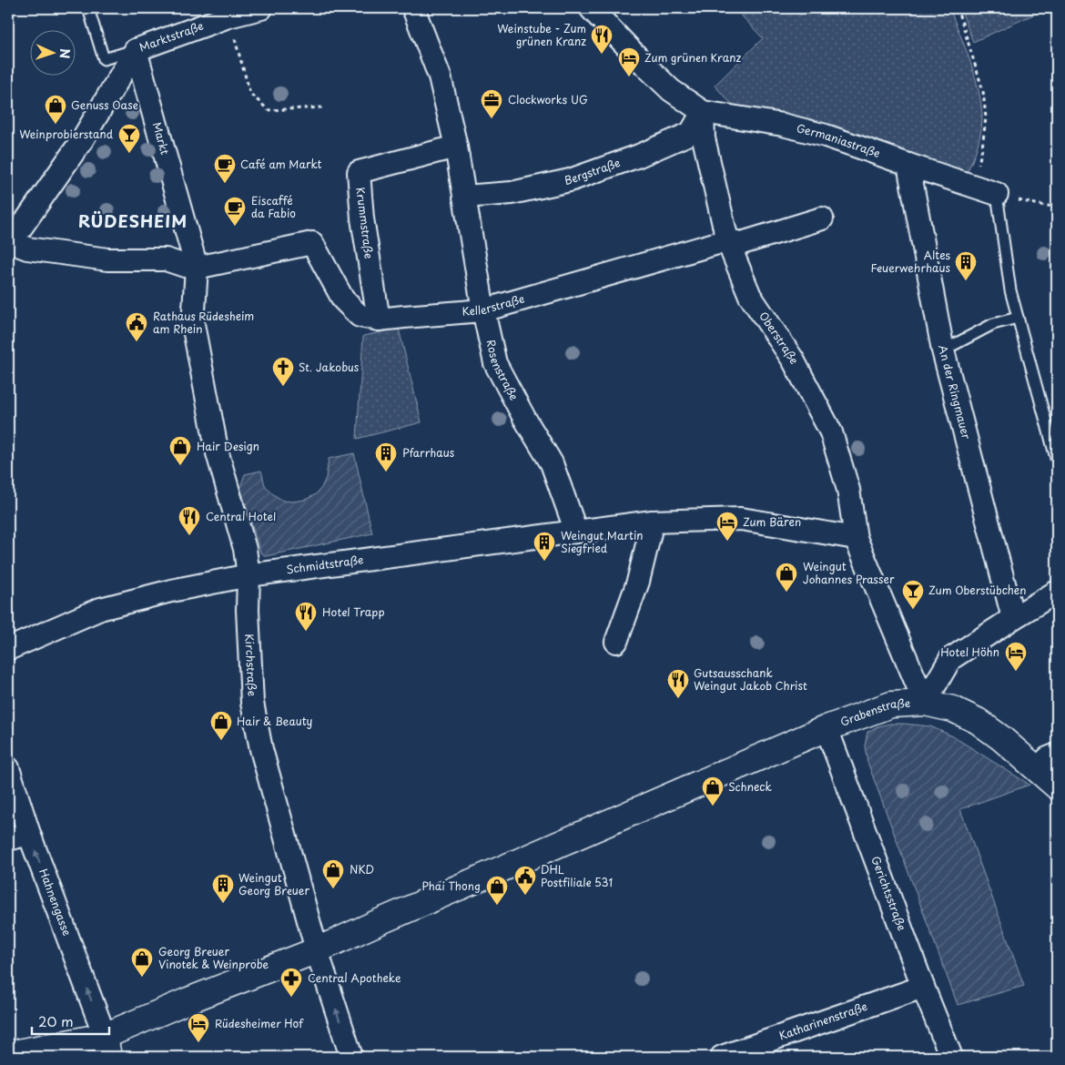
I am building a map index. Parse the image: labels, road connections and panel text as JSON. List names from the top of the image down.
{
  "streets": {
    "main road": ["Grabenstraße"],
    "street": [
      "Marktstraße",
      "Markt",
      "Germaniastraße",
      "Bergstraße",
      "Krummstraße",
      "Kellerstraße",
      "Oberstraße",
      "Rosenstraße",
      "An der Ringmauer",
      "Schmidtstraße",
      "Kirchstraße",
      "Gerichtsstraße",
      "Hahnengasse",
      "Katharinenstraße"
    ]
  },
  "crossings": [
    ["Marktstraße", "Markt"],
    ["Markt", "Kellerstraße"],
    ["Markt", "Kirchstraße"],
    ["Germaniastraße", "Bergstraße"],
    ["Germaniastraße", "Oberstraße"],
    ["Germaniastraße", "An der Ringmauer"],
    ["Bergstraße", "Oberstraße"],
    ["Bergstraße", "Rosenstraße"],
    ["Krummstraße", "Kellerstraße"],
    ["Kellerstraße", "Oberstraße"],
    ["Kellerstraße", "Rosenstraße"],
    ["Kellerstraße", "Kirchstraße"],
    ["Oberstraße", "Schmidtstraße"],
    ["Oberstraße", "Grabenstraße"],
    ["Rosenstraße", "Schmidtstraße"],
    ["Schmidtstraße", "Kirchstraße"],
    ["Kirchstraße", "Grabenstraße"],
    ["Grabenstraße", "Gerichtsstraße"],
    ["Grabenstraße", "Hahnengasse"],
    ["Gerichtsstraße", "Katharinenstraße"]
  ],
  "one_way": ["Hahnengasse"],
  "districts": ["RÜDESHEIM"],
  "places": {
    "restaurant": [
      "Weinstube - Zum grünen Kranz",
      "Central Hotel",
      "Hotel Trapp",
      "Gutsausschank Weingut Jakob Christ"
    ],
    "hotel": [
      "Zum grünen Kranz",
      "Zum Bären",
      "Hotel Höhn",
      "Rüdesheimer Hof"
    ],
    "office": ["Clockworks UG"],
    "shop": [
      "Genuss Oase",
      "Hair Design",
      "Weingut Johannes Prasser",
      "Hair & Beauty",
      "Schneck",
      "NKD",
      "Phai Thong",
      "Georg Breuer Vinotek & Weinprobe"
    ],
    "bar": ["Weinprobierstand", "Zum Oberstübchen"],
    "cafe": ["Café am Markt", "Eiscaffé da Fabio"],
    "building": [
      "Altes Feuerwehrhaus",
      "Pfarrhaus",
      "Weingut Martin Siegfried",
      "Weingut Georg Breuer"
    ],
    "public building": ["Rathaus Rüdesheim am Rhein", "DHL Postfiliale 531"],
    "church": ["St. Jakobus"],
    "pharmacy": ["Central Apotheke"]
  },
  "scale_bar": "20 m",
  "north": "right"
}
